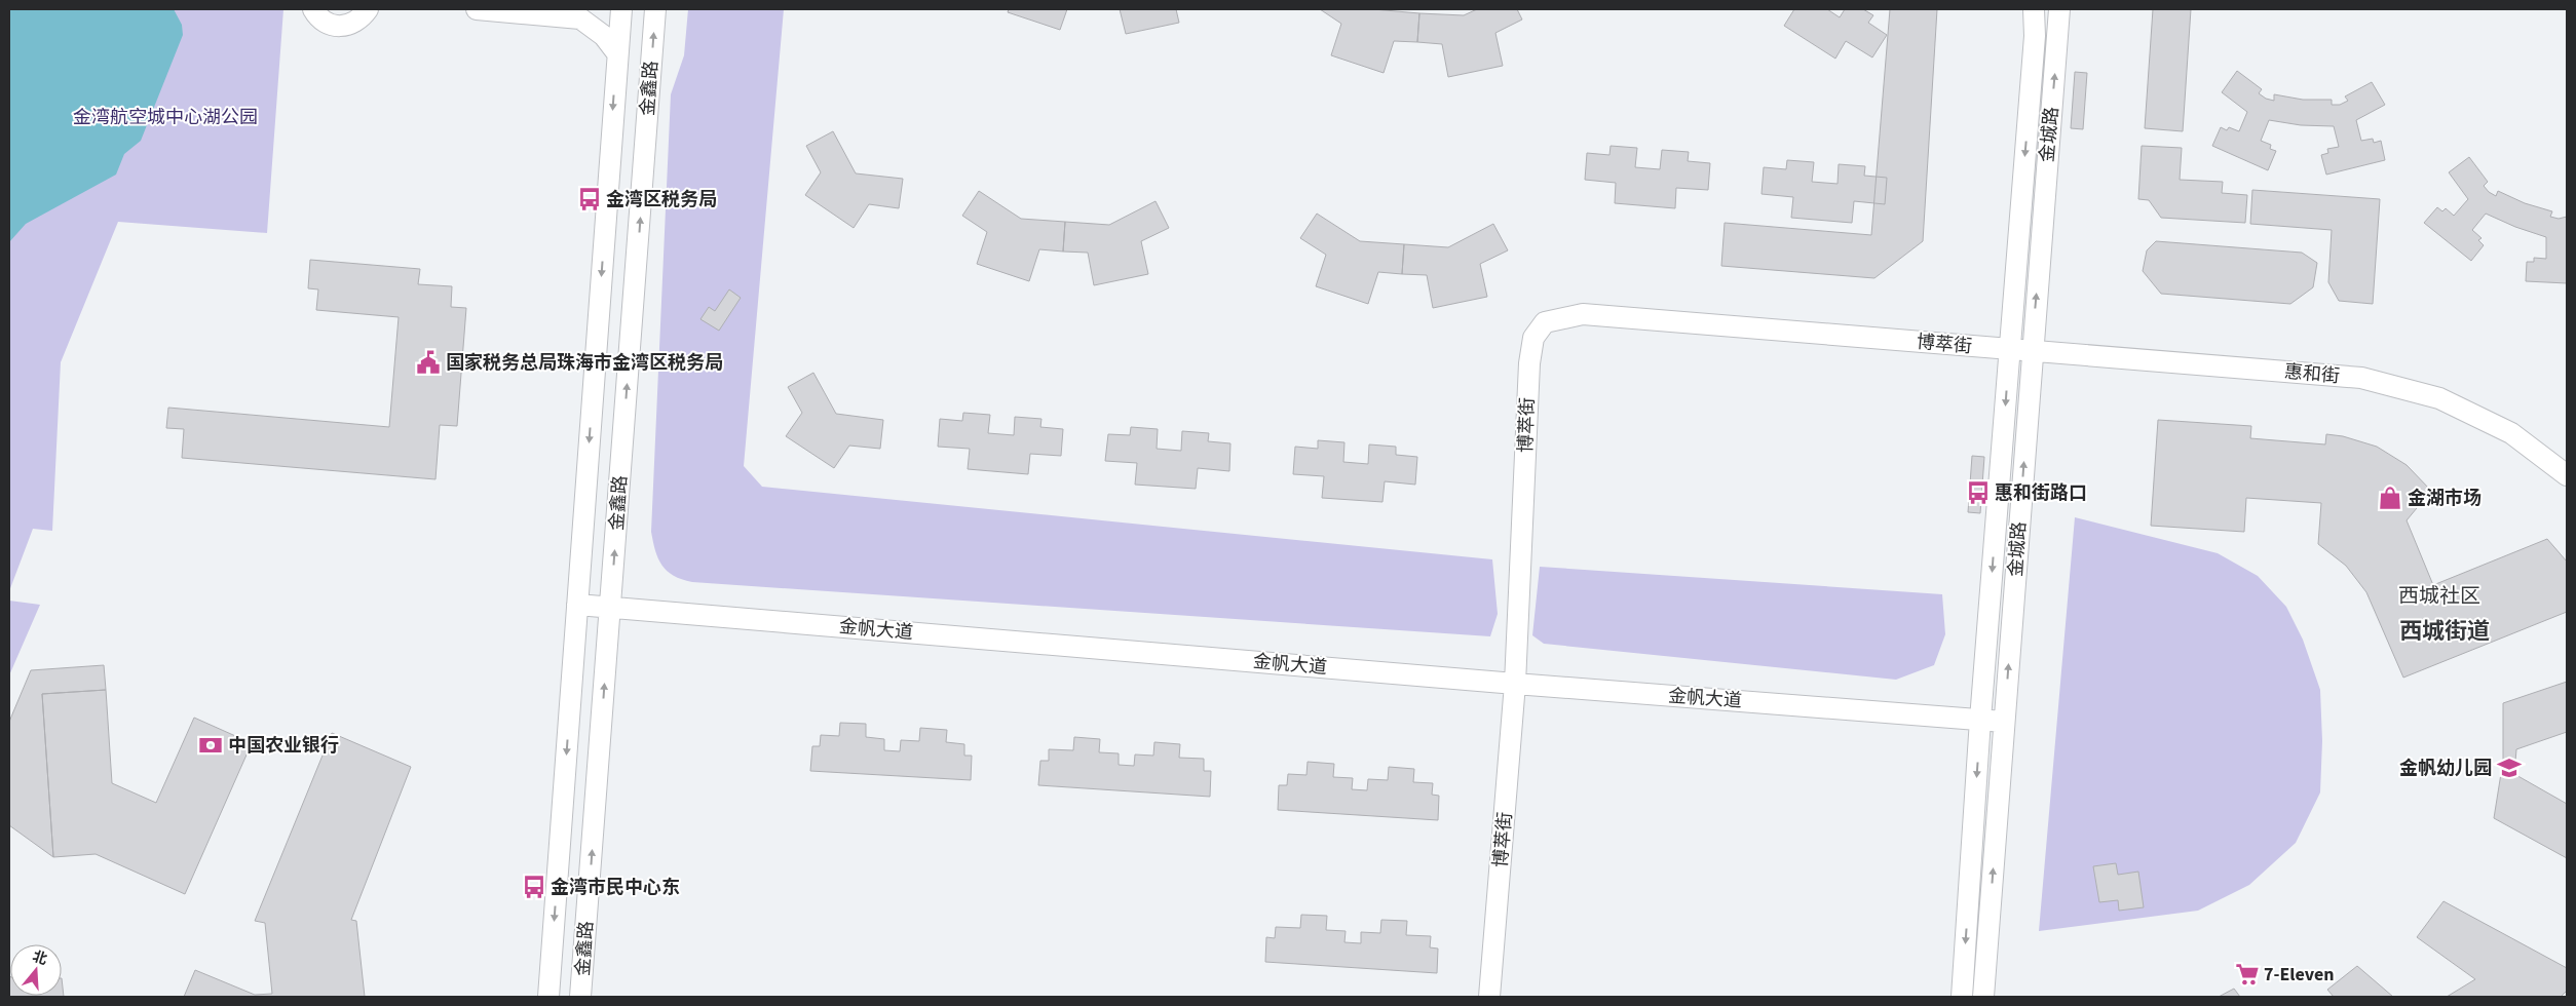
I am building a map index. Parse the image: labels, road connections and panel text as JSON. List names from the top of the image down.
{
  "streets": {
    "street": [
      "金鑫路",
      "金城路",
      "博萃街",
      "惠和街",
      "金帆大道"
    ]
  },
  "crossings": [
    ["金鑫路", "金帆大道"],
    ["金城路", "博萃街"],
    ["金城路", "惠和街"],
    ["金城路", "金帆大道"],
    ["博萃街", "惠和街"],
    ["博萃街", "金帆大道"]
  ],
  "districts": ["西城社区", "西城街道"],
  "parks": ["金湾航空城中心湖公园"],
  "places": {
    "bus stop": ["金湾区税务局", "惠和街路口", "金湾市民中心东"],
    "public building": ["国家税务总局珠海市金湾区税务局"],
    "shop": ["金湖市场"],
    "bank": ["中国农业银行"],
    "school or university": ["金帆幼儿园"],
    "supermarket": ["7-Eleven"]
  },
  "north": "top"
}
